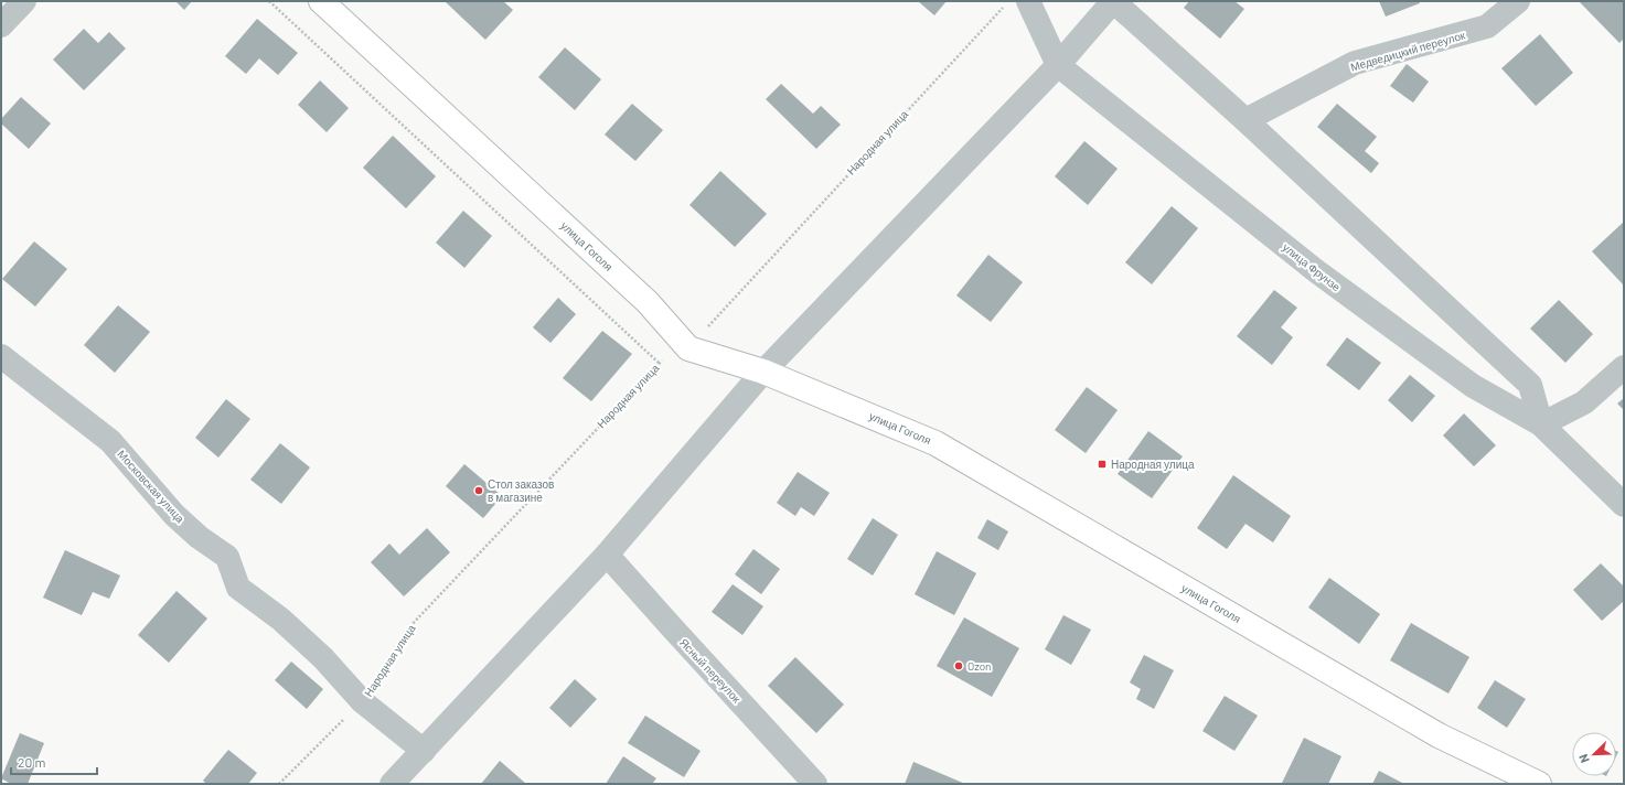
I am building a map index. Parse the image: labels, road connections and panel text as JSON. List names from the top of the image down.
{
  "streets": {
    "main road": ["улица Гоголя"],
    "street": [
      "Медведицкий переулок",
      "улица Фрунзе",
      "Московская улица",
      "Ясный переулок"
    ],
    "path": ["Народная улица"]
  },
  "crossings": [
    ["Народная улица", "улица Гоголя"],
    ["Народная улица", "Московская улица"]
  ],
  "places": {
    "transit": ["Народная улица"],
    "other": ["Стол заказов в магазине", "Ozon"]
  },
  "scale_bar": "20 m",
  "north": "bottom left"
}
